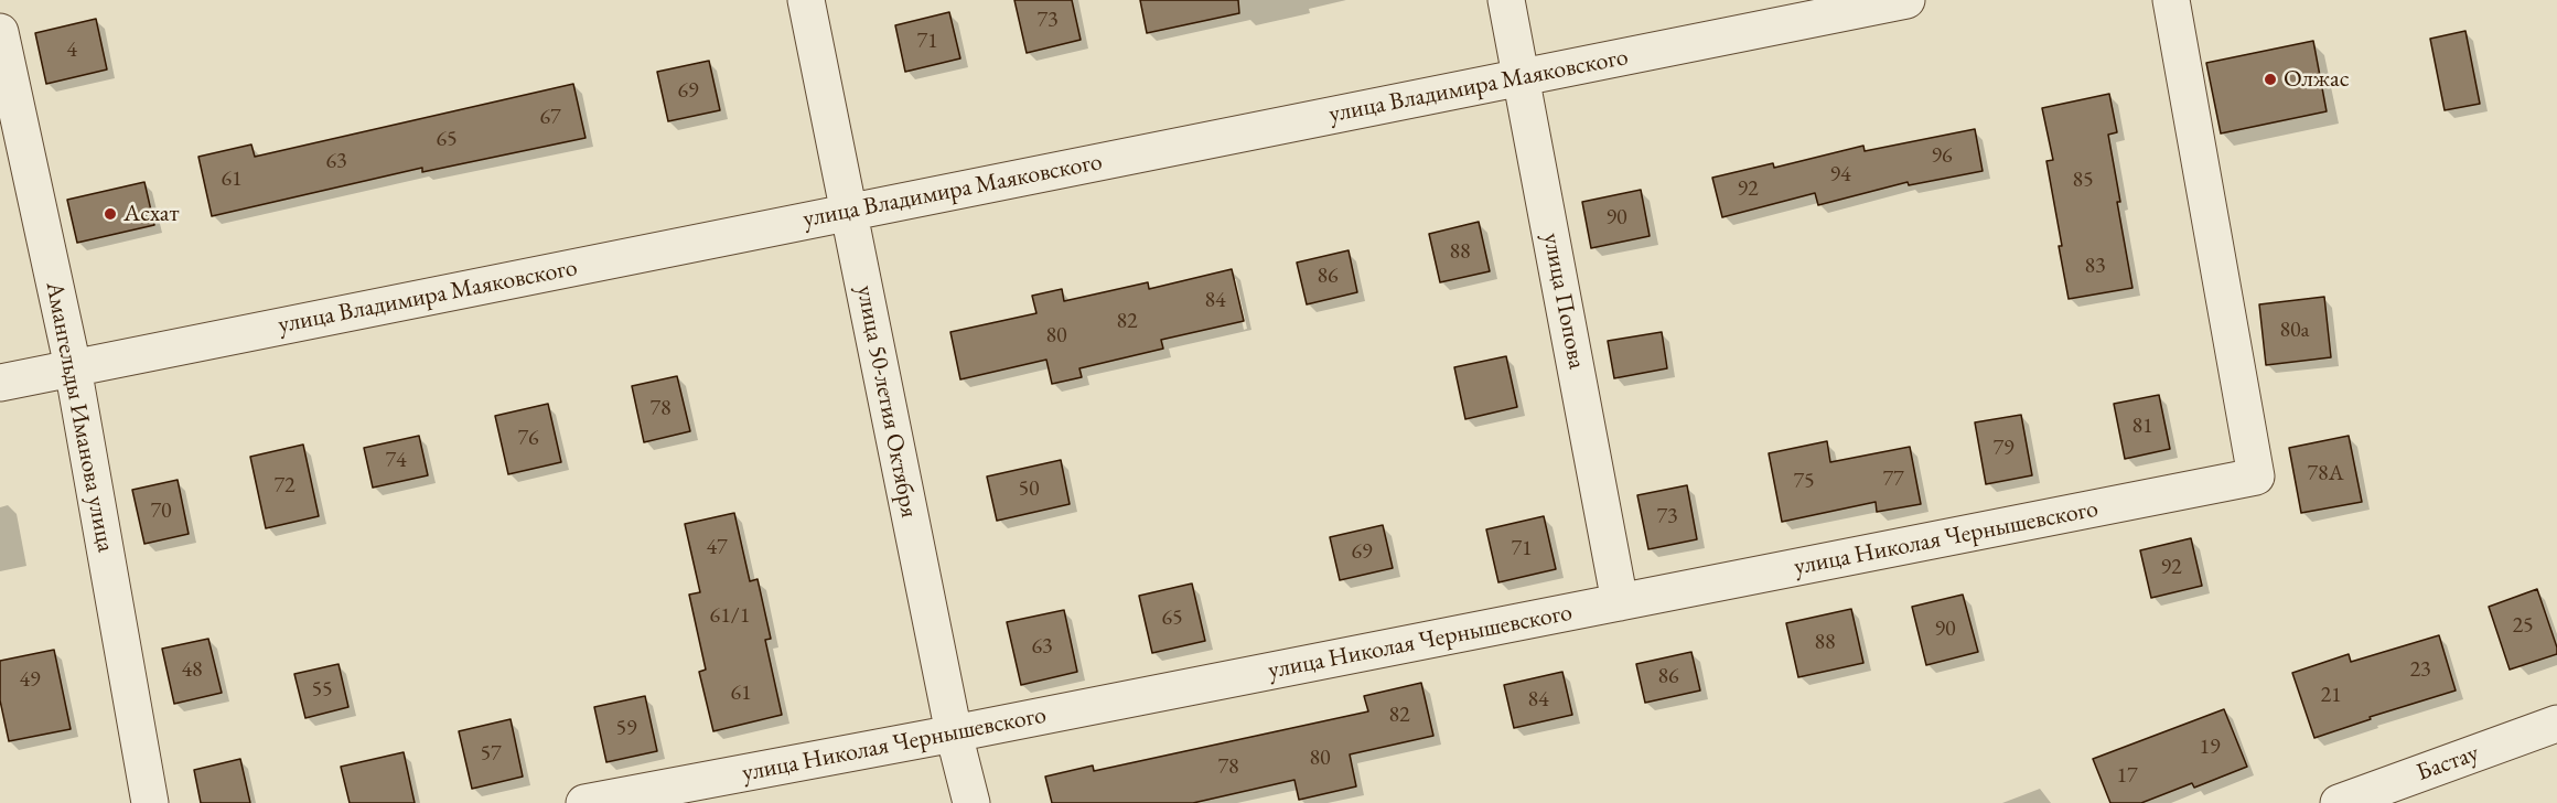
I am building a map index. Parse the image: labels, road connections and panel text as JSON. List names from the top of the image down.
{
  "streets": {
    "street": [
      "улица Владимира Маяковского",
      "улица Попова",
      "улица 50-летия Октября",
      "Амангельды Иманова улица",
      "улица Николая Чернышевского",
      "Бастау"
    ]
  },
  "crossings": [
    ["улица Владимира Маяковского", "улица Попова"],
    ["улица Владимира Маяковского", "улица 50-летия Октября"],
    ["улица Владимира Маяковского", "Амангельды Иманова улица"],
    ["улица Попова", "улица Николая Чернышевского"],
    ["улица 50-летия Октября", "улица Николая Чернышевского"]
  ],
  "places": ["Олжас", "Асхат"],
  "house_numbers": [
    "73",
    "71",
    "4",
    "69",
    "67",
    "65",
    "96",
    "63",
    "94",
    "61",
    "85",
    "92",
    "90",
    "88",
    "83",
    "86",
    "84",
    "82",
    "80а",
    "80",
    "78",
    "81",
    "76",
    "79",
    "74",
    "78А",
    "77",
    "75",
    "72",
    "50",
    "70",
    "73",
    "47",
    "71",
    "69",
    "92",
    "61/1",
    "65",
    "25",
    "90",
    "88",
    "63",
    "48",
    "23",
    "86",
    "49",
    "55",
    "61",
    "21",
    "84",
    "82",
    "59",
    "19",
    "57",
    "80",
    "78",
    "17"
  ]
}
